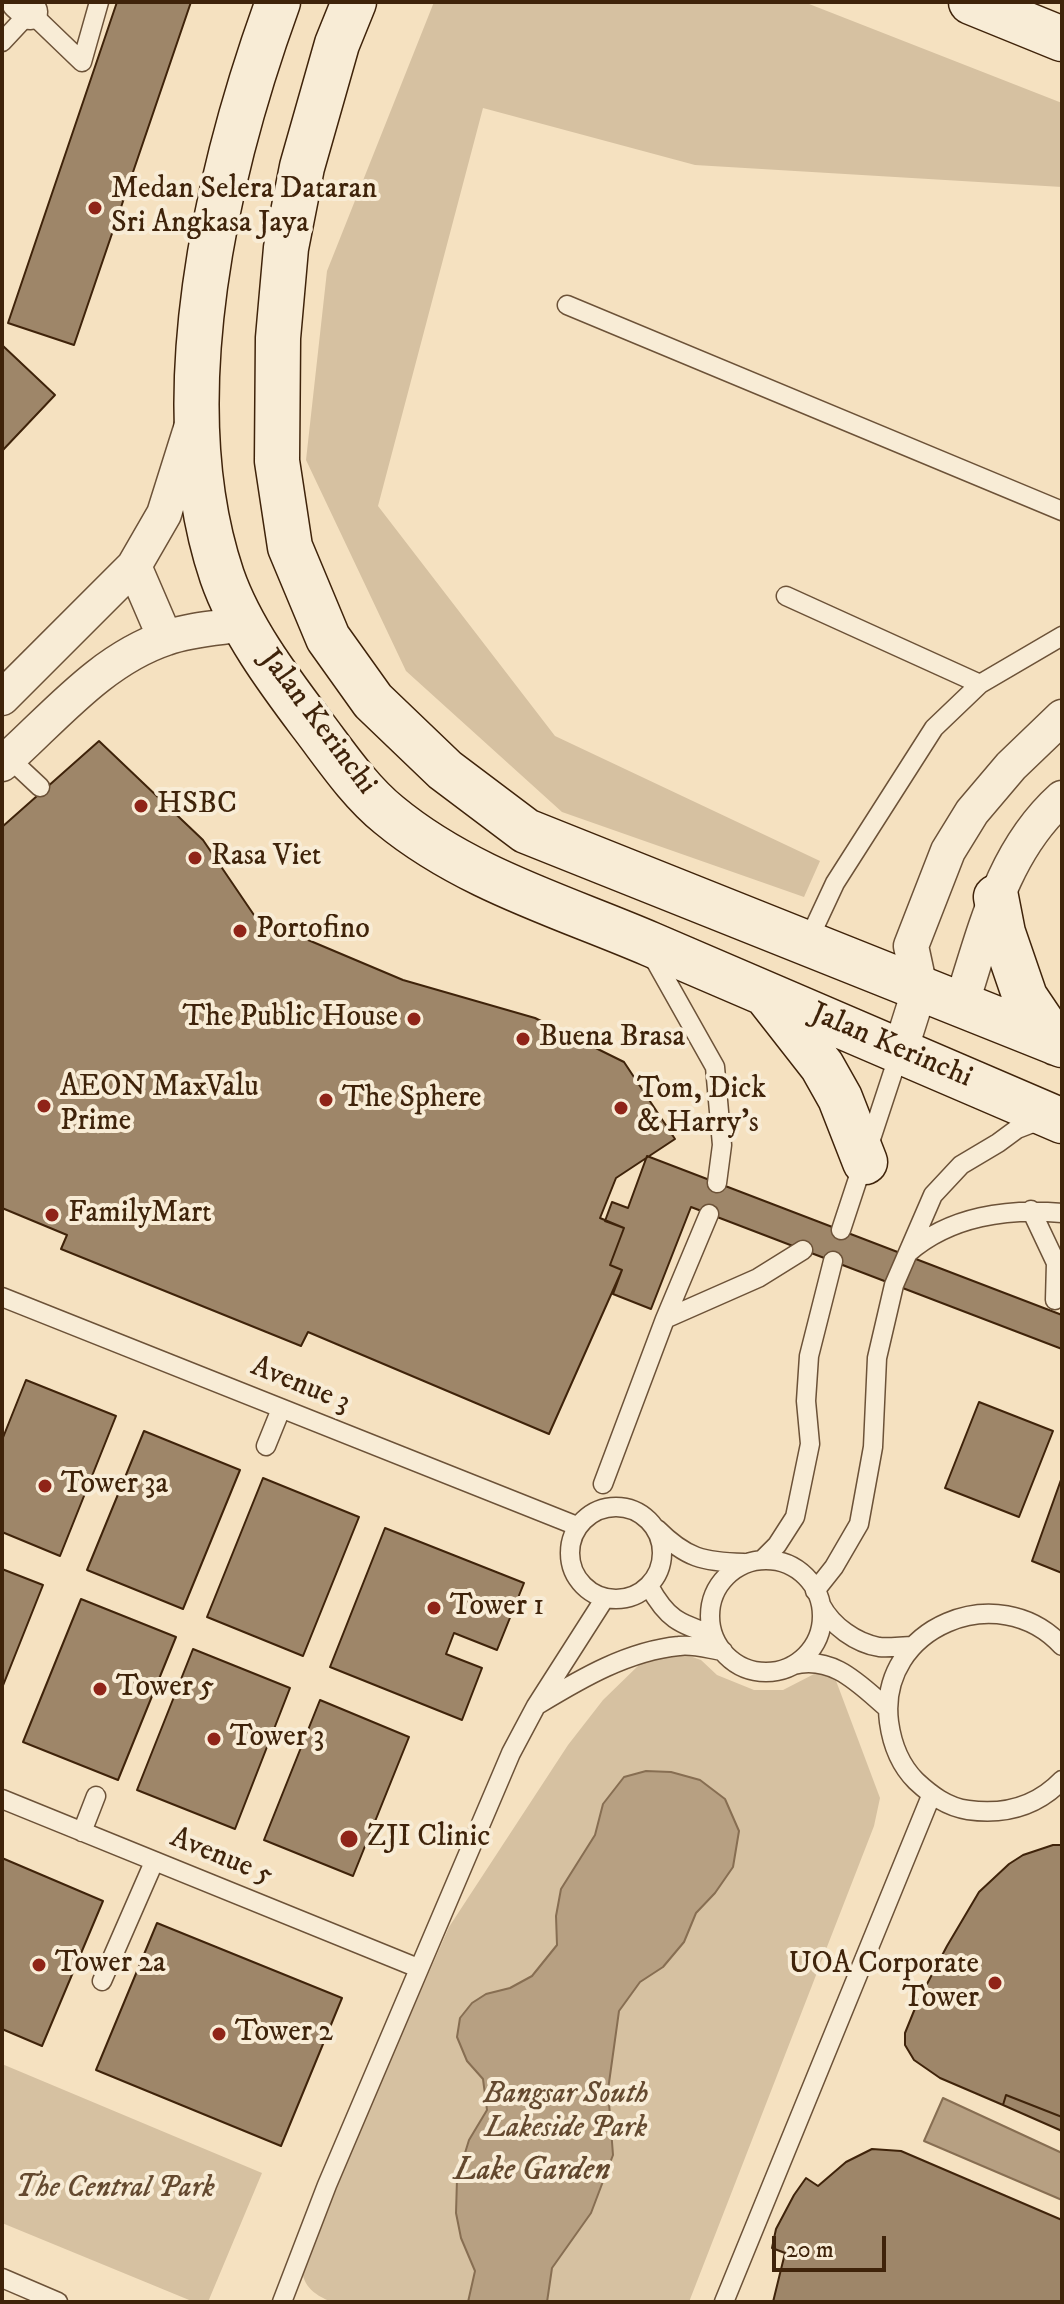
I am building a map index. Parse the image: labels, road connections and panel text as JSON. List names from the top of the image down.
{
  "streets": {
    "main road": ["Jalan Kerinchi"],
    "lane": ["Avenue 3", "Avenue 5"]
  },
  "water": ["Lake Garden"],
  "parks": ["Bangsar South Lakeside Park", "The Central Park"],
  "places": [
    "Medan Selera Dataran Sri Angkasa Jaya",
    "HSBC",
    "Rasa Viet",
    "Portofino",
    "The Public House",
    "Buena Brasa",
    "The Sphere",
    "AEON MaxValu Prime",
    "Tom, Dick & Harry's",
    "FamilyMart",
    "Tower 3a",
    "Tower 1",
    "Tower 5",
    "Tower 3",
    "ZJI Clinic",
    "Tower 2a",
    "UOA Corporate Tower",
    "Tower 2"
  ],
  "scale_bar": "20 m"
}
